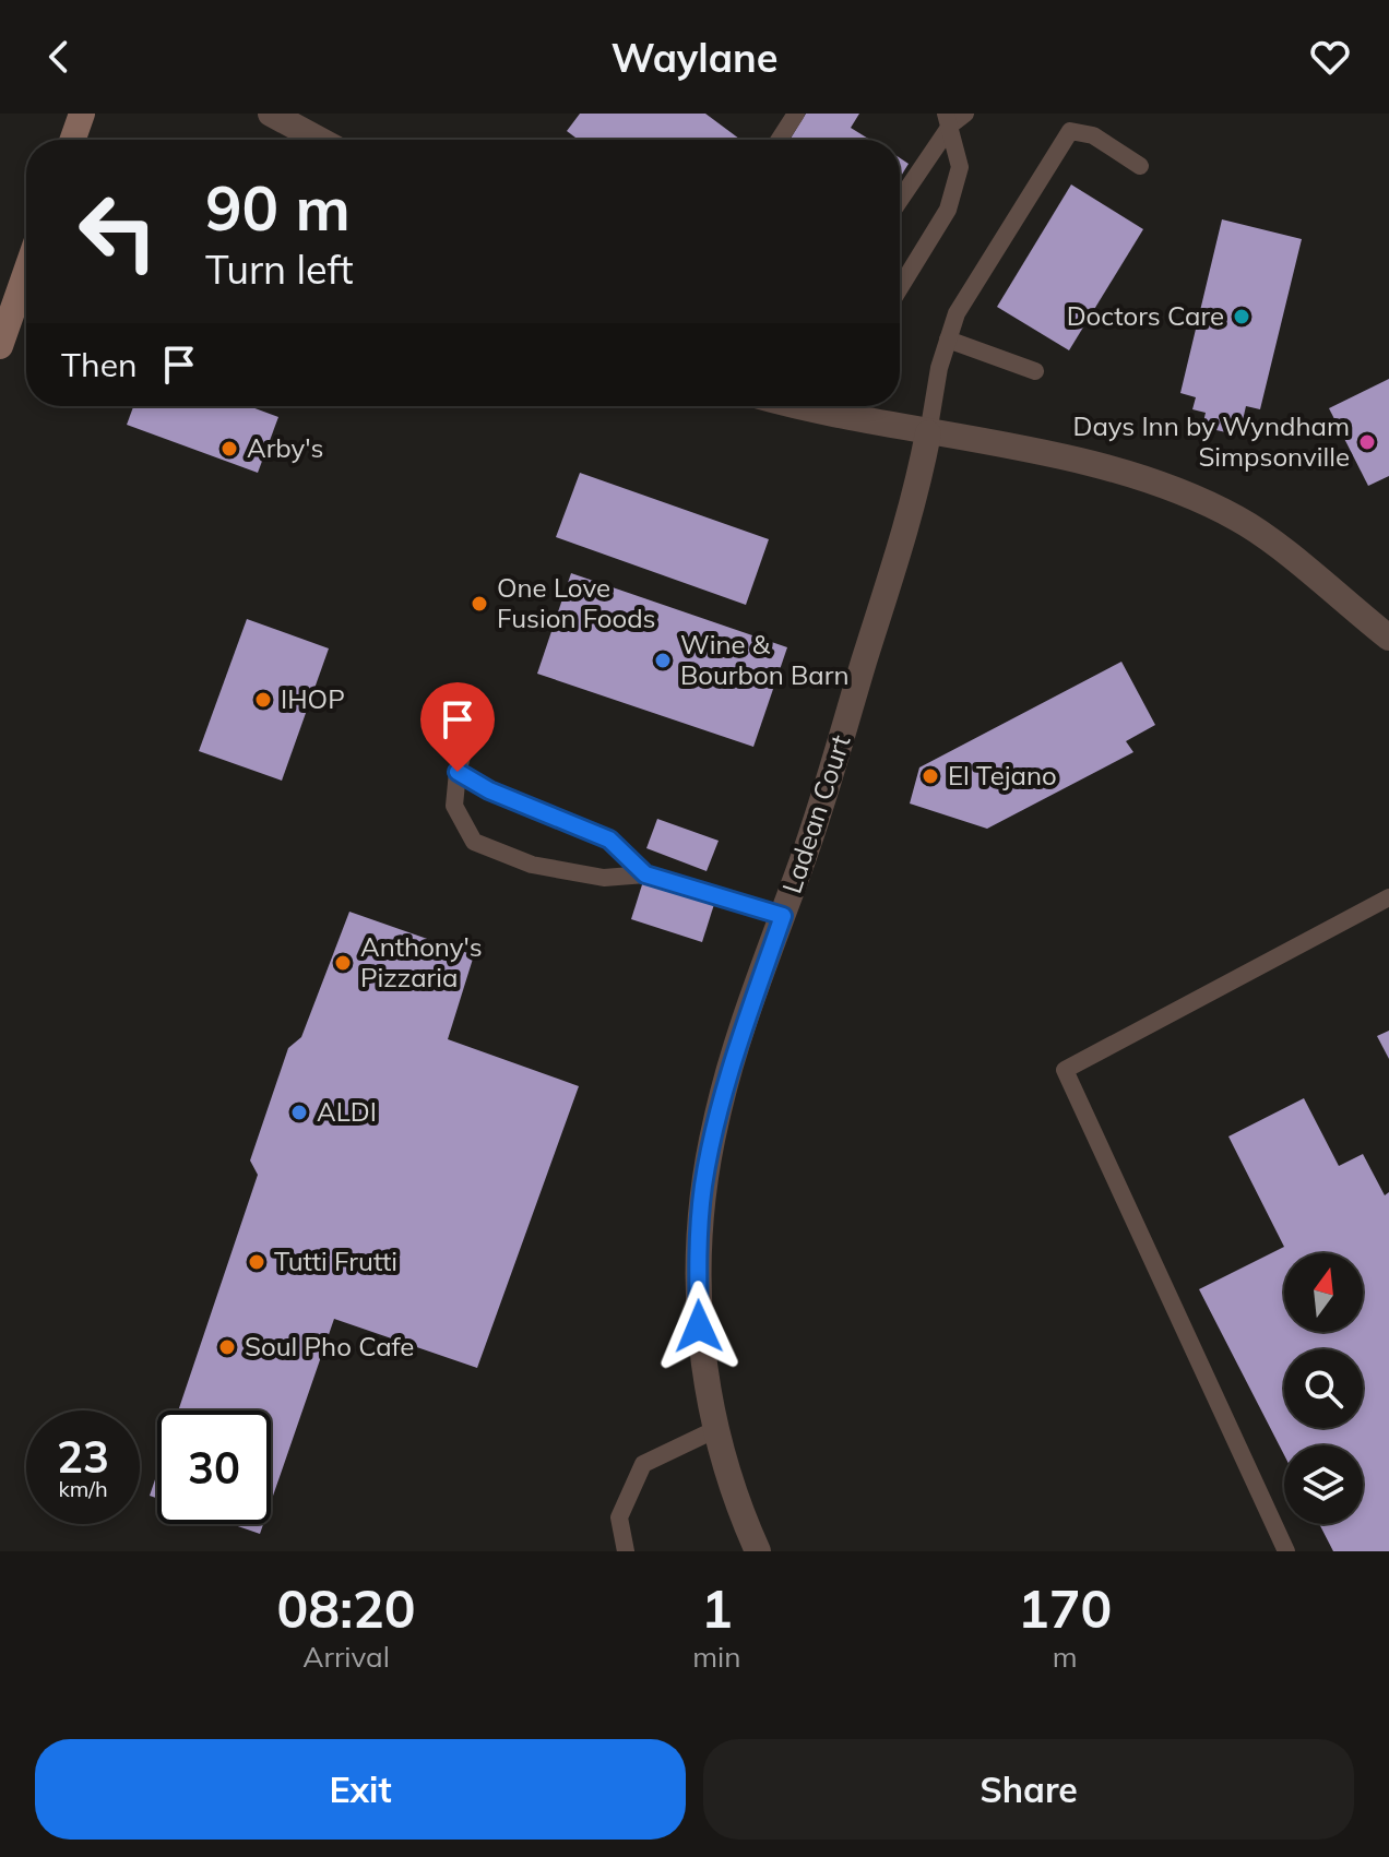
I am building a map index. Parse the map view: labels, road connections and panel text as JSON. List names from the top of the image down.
{
  "streets": {
    "street": ["Ladean Court"]
  },
  "places": [
    "Doctors Care",
    "Days Inn by Wyndham Simpsonville",
    "Arby's",
    "One Love Fusion Foods",
    "Wine & Bourbon Barn",
    "IHOP",
    "El Tejano",
    "Anthony's Pizzaria",
    "ALDI",
    "Tutti Frutti",
    "Soul Pho Cafe"
  ],
  "north": "top",
  "page": {
    "header": "Waylane",
    "turn": ["90 m", "Turn left"],
    "then": "Then",
    "speed": "23 km/h",
    "limit": "30",
    "eta": [
      "08:20",
      "Arrival",
      "1",
      "min",
      "170",
      "m"
    ],
    "buttons": ["Exit", "Share"]
  }
}
